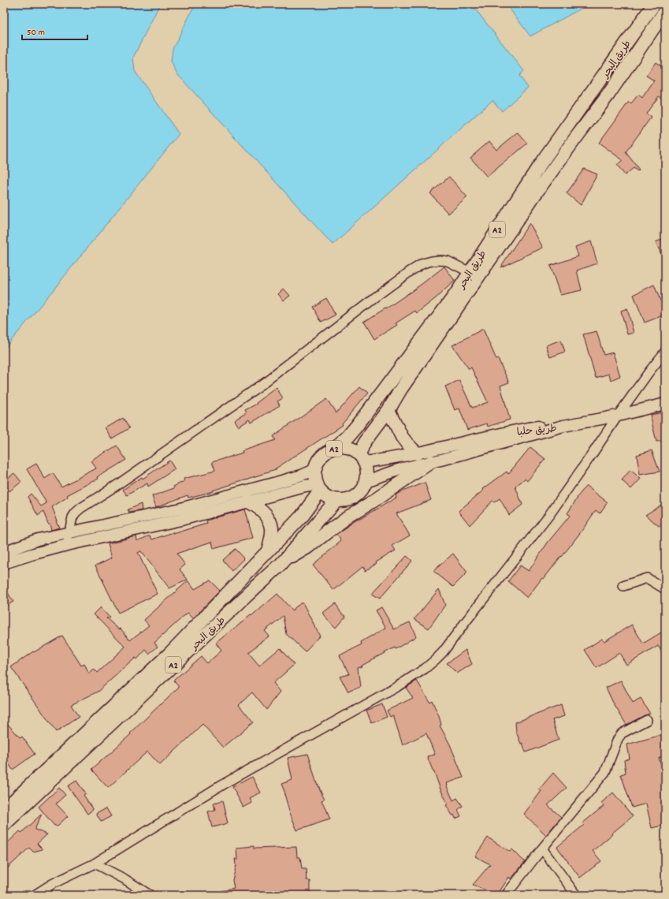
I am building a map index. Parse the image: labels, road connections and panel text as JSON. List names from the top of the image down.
{
  "streets": {
    "highway": ["طريق البحر", "A2"],
    "main road": ["طريق حلبا"]
  },
  "crossings": [
    ["طريق البحر", "A2"],
    ["طريق البحر", "طريق حلبا"],
    ["A2", "طريق حلبا"]
  ],
  "scale_bar": "50 m"
}
